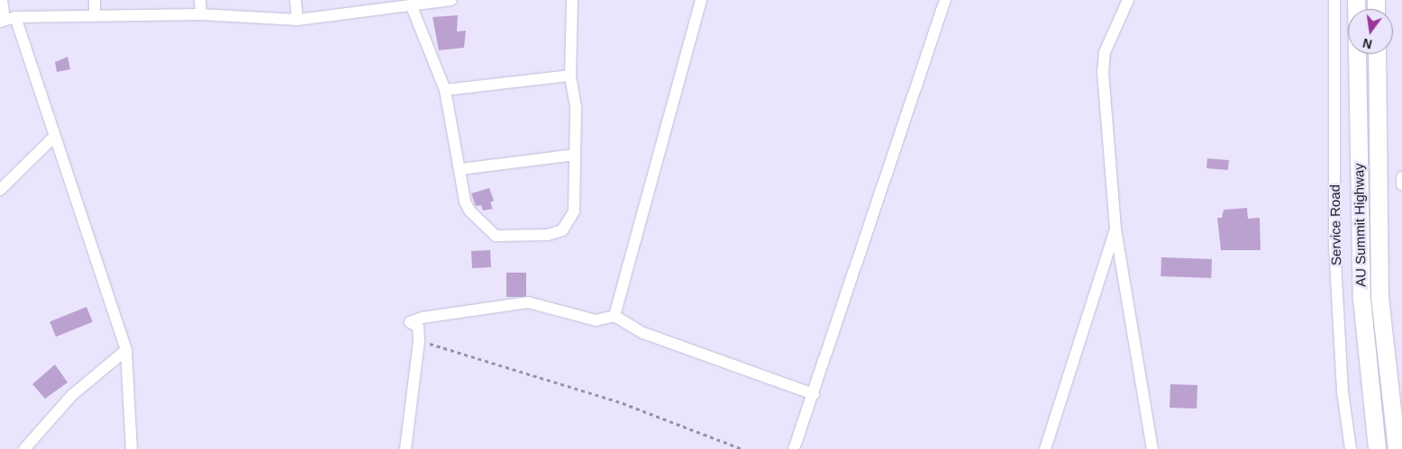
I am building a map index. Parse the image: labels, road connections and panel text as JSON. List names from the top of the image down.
{
  "streets": {
    "main road": ["AU Summit Highway"],
    "street": ["Service Road"]
  },
  "north": "bottom"
}
